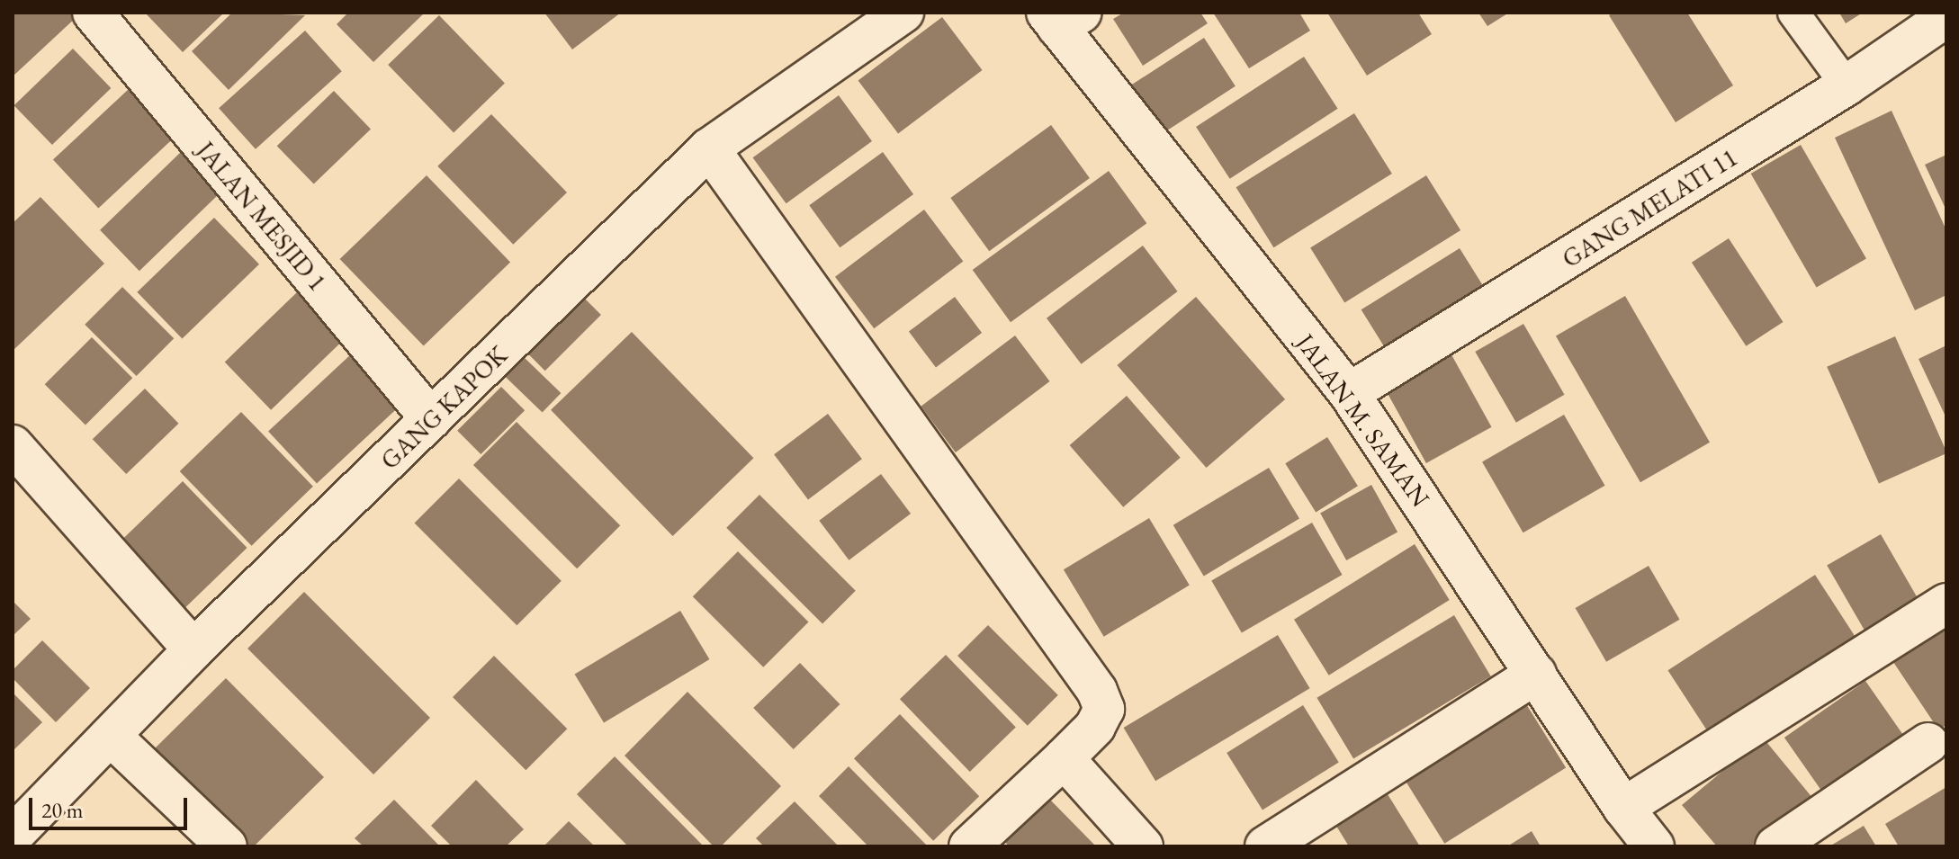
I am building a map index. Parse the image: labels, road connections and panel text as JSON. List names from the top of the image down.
{
  "streets": {
    "street": [
      "GANG MELATI 11",
      "JALAN MESJID 1",
      "GANG KAPOK",
      "JALAN M. SAMAN"
    ]
  },
  "crossings": [
    ["GANG MELATI 11", "JALAN M. SAMAN"],
    ["JALAN MESJID 1", "GANG KAPOK"]
  ],
  "scale_bar": "20 m"
}
